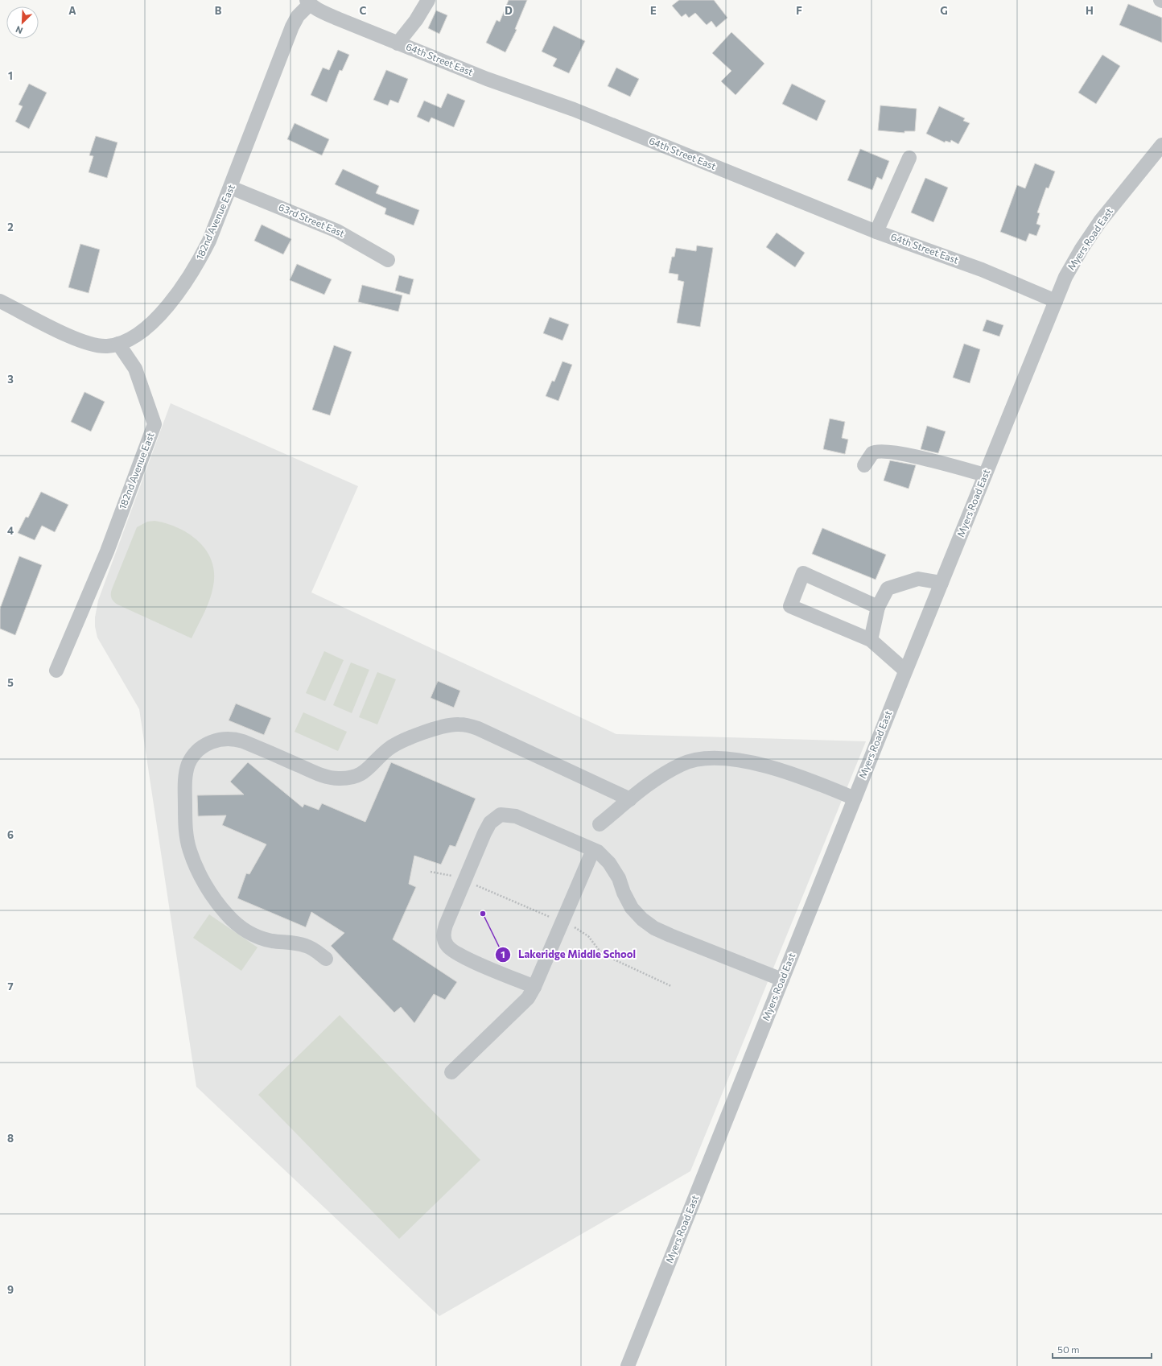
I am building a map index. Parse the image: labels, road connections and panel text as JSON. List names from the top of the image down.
{
  "streets": {
    "street": [
      "64th Street East",
      "63rd Street East",
      "182nd Avenue East",
      "Myers Road East"
    ]
  },
  "crossings": [
    ["64th Street East", "182nd Avenue East"],
    ["64th Street East", "Myers Road East"],
    ["63rd Street East", "182nd Avenue East"]
  ],
  "places": ["Lakeridge Middle School"],
  "scale_bar": "50 m",
  "north": "bottom left",
  "grid": {
    "columns": [
      "A",
      "B",
      "C",
      "D",
      "E",
      "F",
      "G",
      "H"
    ],
    "rows": [
      "1",
      "2",
      "3",
      "4",
      "5",
      "6",
      "7",
      "8",
      "9"
    ]
  }
}
